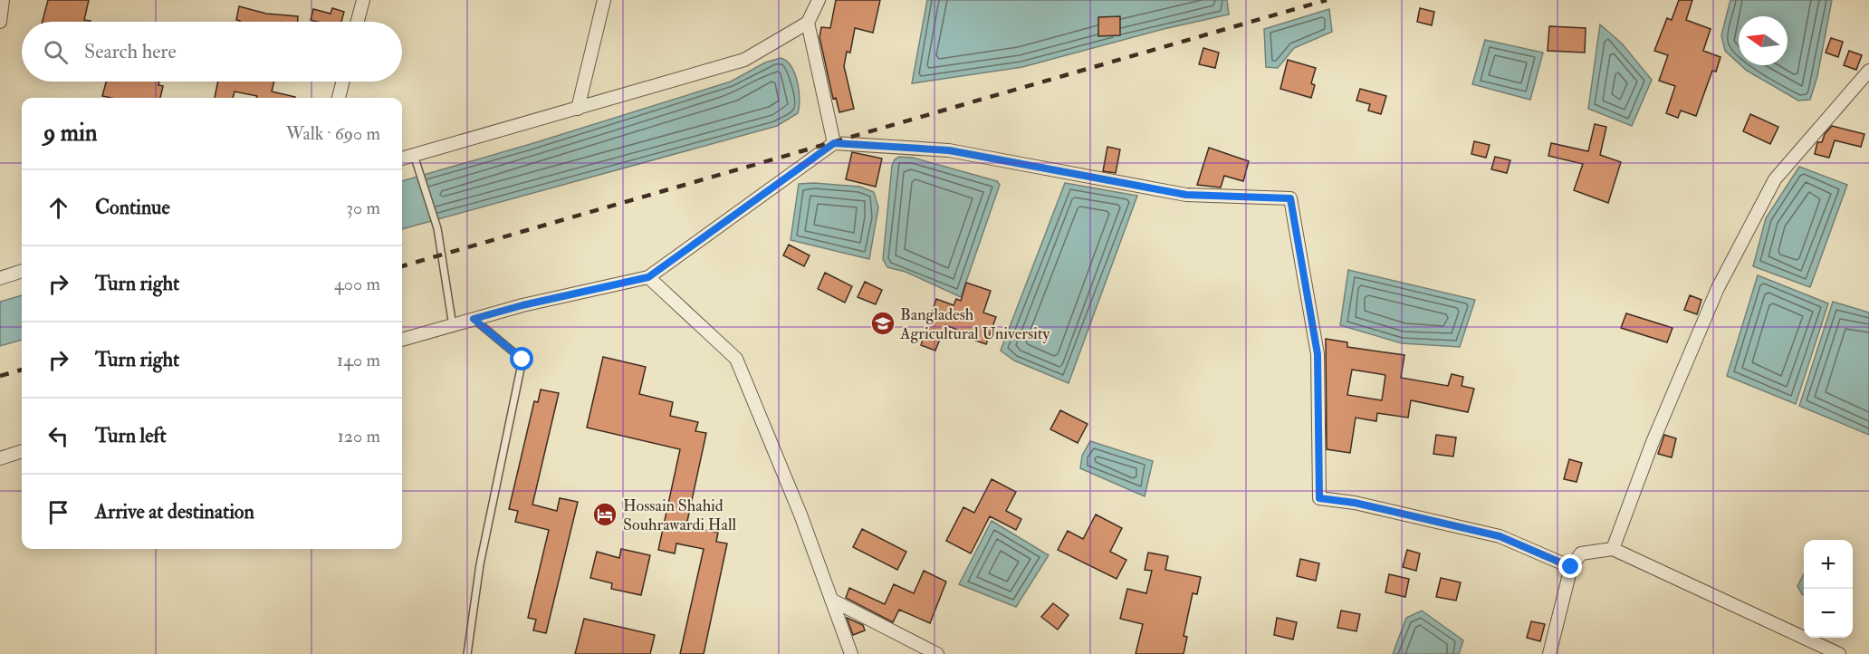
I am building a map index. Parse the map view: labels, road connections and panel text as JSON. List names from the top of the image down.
{
  "places": {
    "school or university": ["Bangladesh Agricultural University"],
    "hotel": ["Hossain Shahid Souhrawardi Hall"]
  },
  "north": "left",
  "page": {
    "search": "Search here",
    "heading": ["9 min", "Walk · 690 m"],
    "list": [
      ["Continue", "30 m"],
      ["Turn right", "400 m"],
      ["Turn right", "140 m"],
      ["Turn left", "120 m"],
      "Arrive at destination"
    ],
    "map_buttons": ["+", "−"]
  }
}
